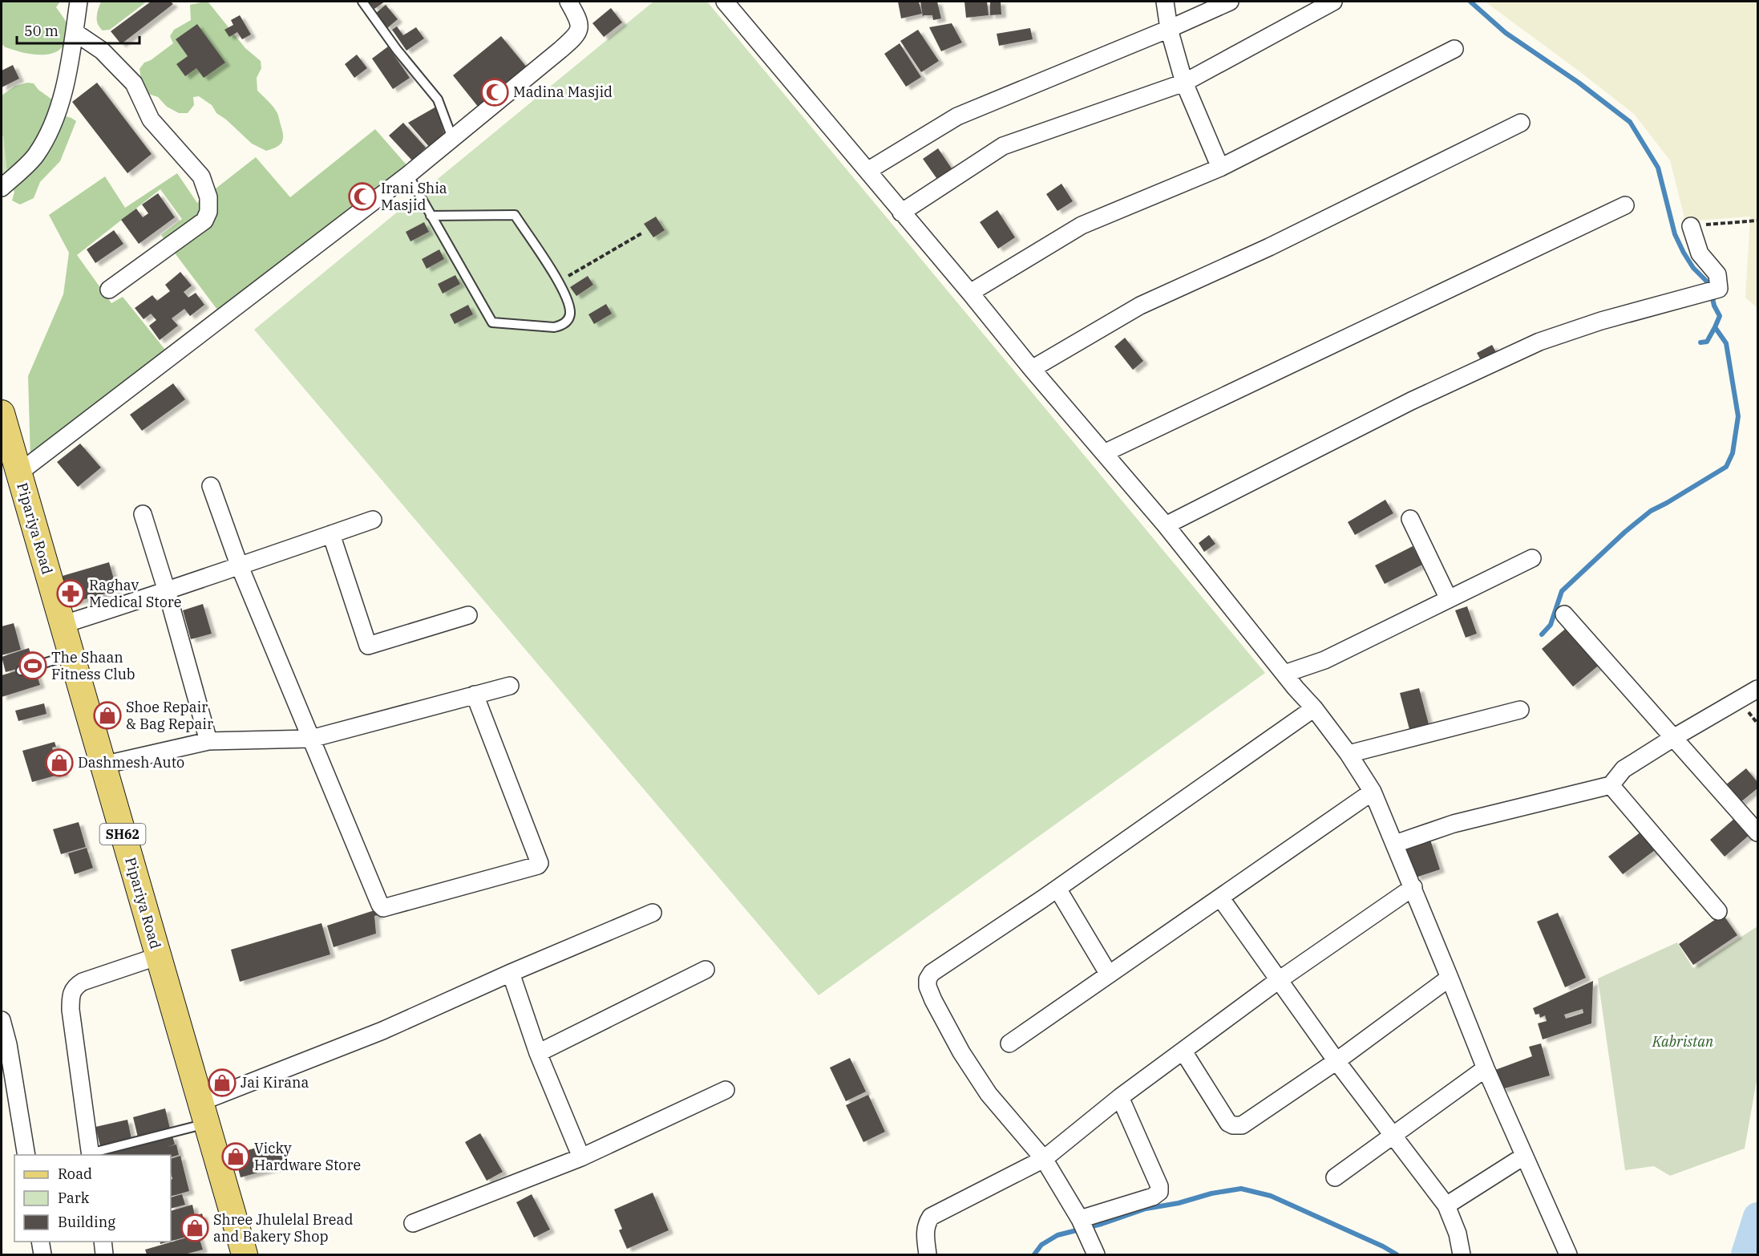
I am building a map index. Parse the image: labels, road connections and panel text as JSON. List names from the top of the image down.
{
  "streets": {
    "main road": ["Pipariya Road", "SH62"]
  },
  "parks": ["Kabristan"],
  "places": {
    "mosque": ["Madina Masjid", "Irani Shia Masjid"],
    "pharmacy": ["Raghav Medical Store"],
    "sports": ["The Shaan Fitness Club"],
    "shop": [
      "Shoe Repair & Bag Repair",
      "Dashmesh Auto",
      "Jai Kirana",
      "Vicky Hardware Store",
      "Shree Jhulelal Bread and Bakery Shop"
    ]
  },
  "legend": ["Road", "Park", "Building"],
  "scale_bar": "50 m"
}
